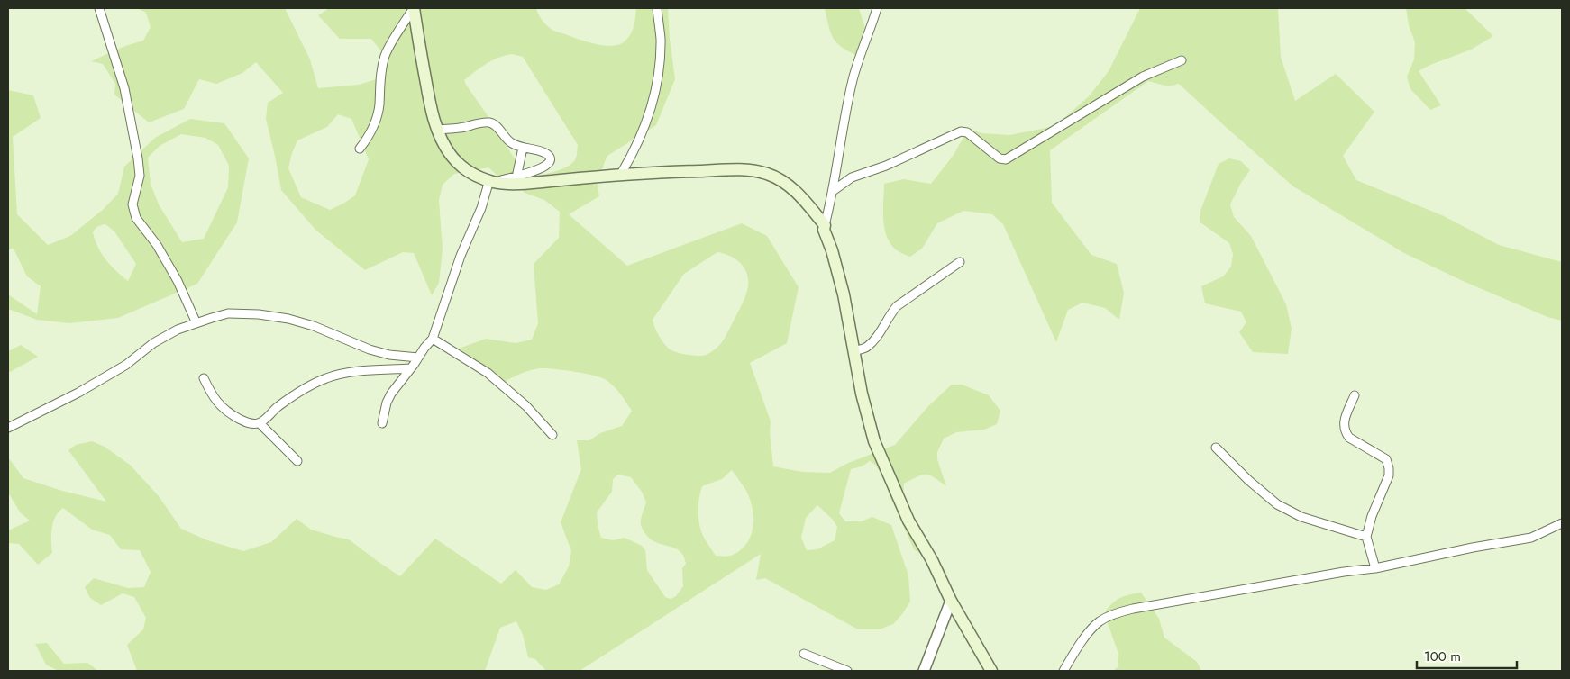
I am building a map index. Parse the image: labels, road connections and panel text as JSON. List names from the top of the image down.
{
  "scale_bar": "100 m"
}
